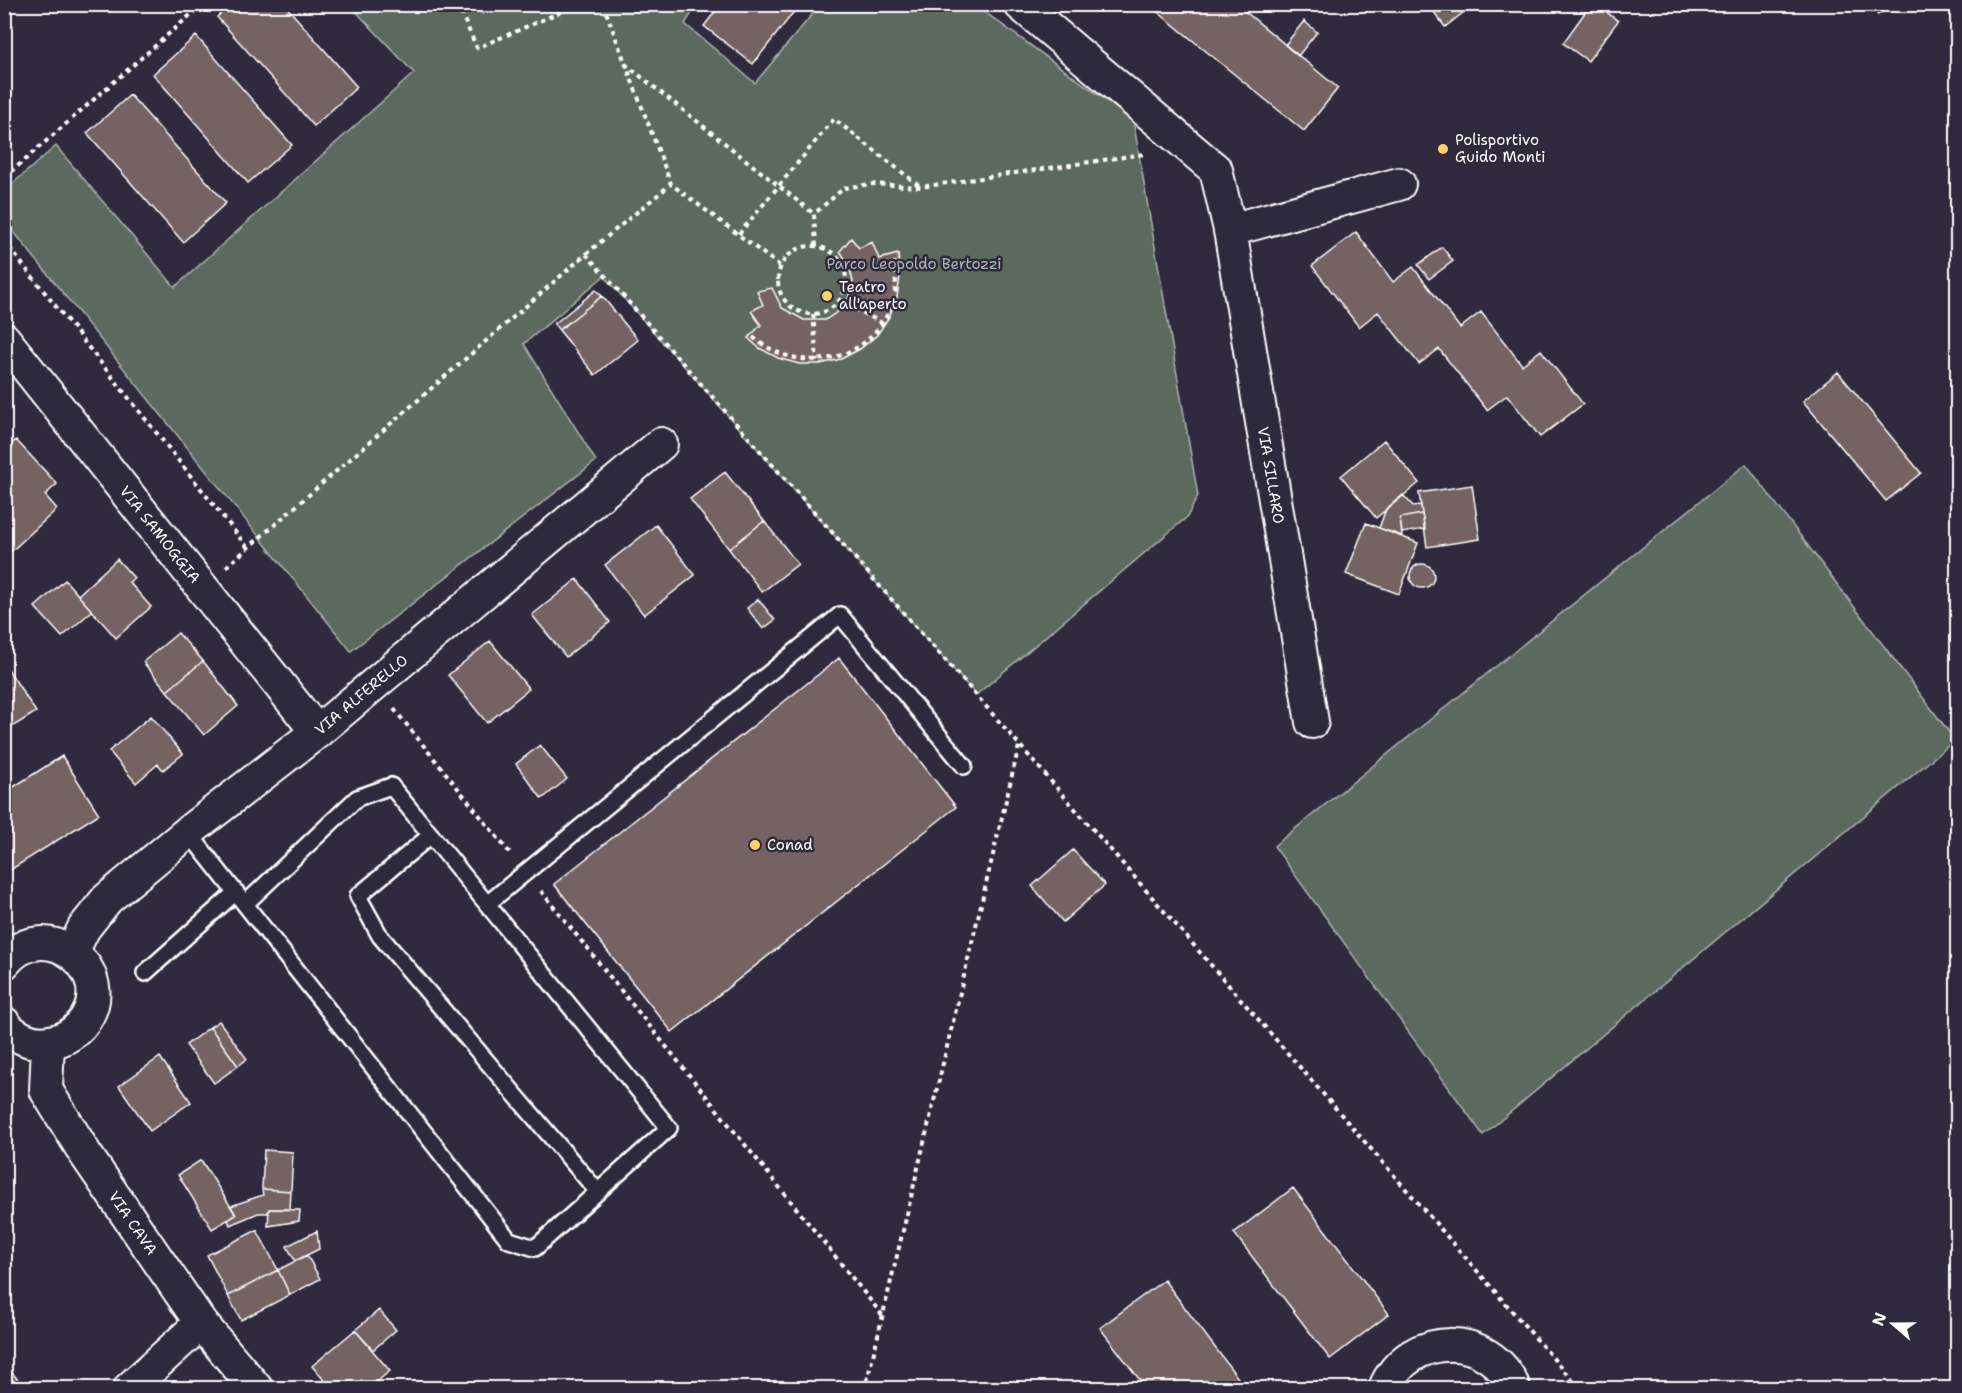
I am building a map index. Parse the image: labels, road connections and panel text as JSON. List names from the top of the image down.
{
  "streets": {
    "street": [
      "VIA SILLARO",
      "VIA SAMOGGIA",
      "VIA ALFERELLO",
      "VIA CAVA"
    ]
  },
  "crossings": [
    ["VIA SAMOGGIA", "VIA ALFERELLO"]
  ],
  "parks": ["Parco Leopoldo Bertozzi"],
  "places": ["Polisportivo Guido Monti", "Teatro all'aperto", "Conad"],
  "north": "left"
}
